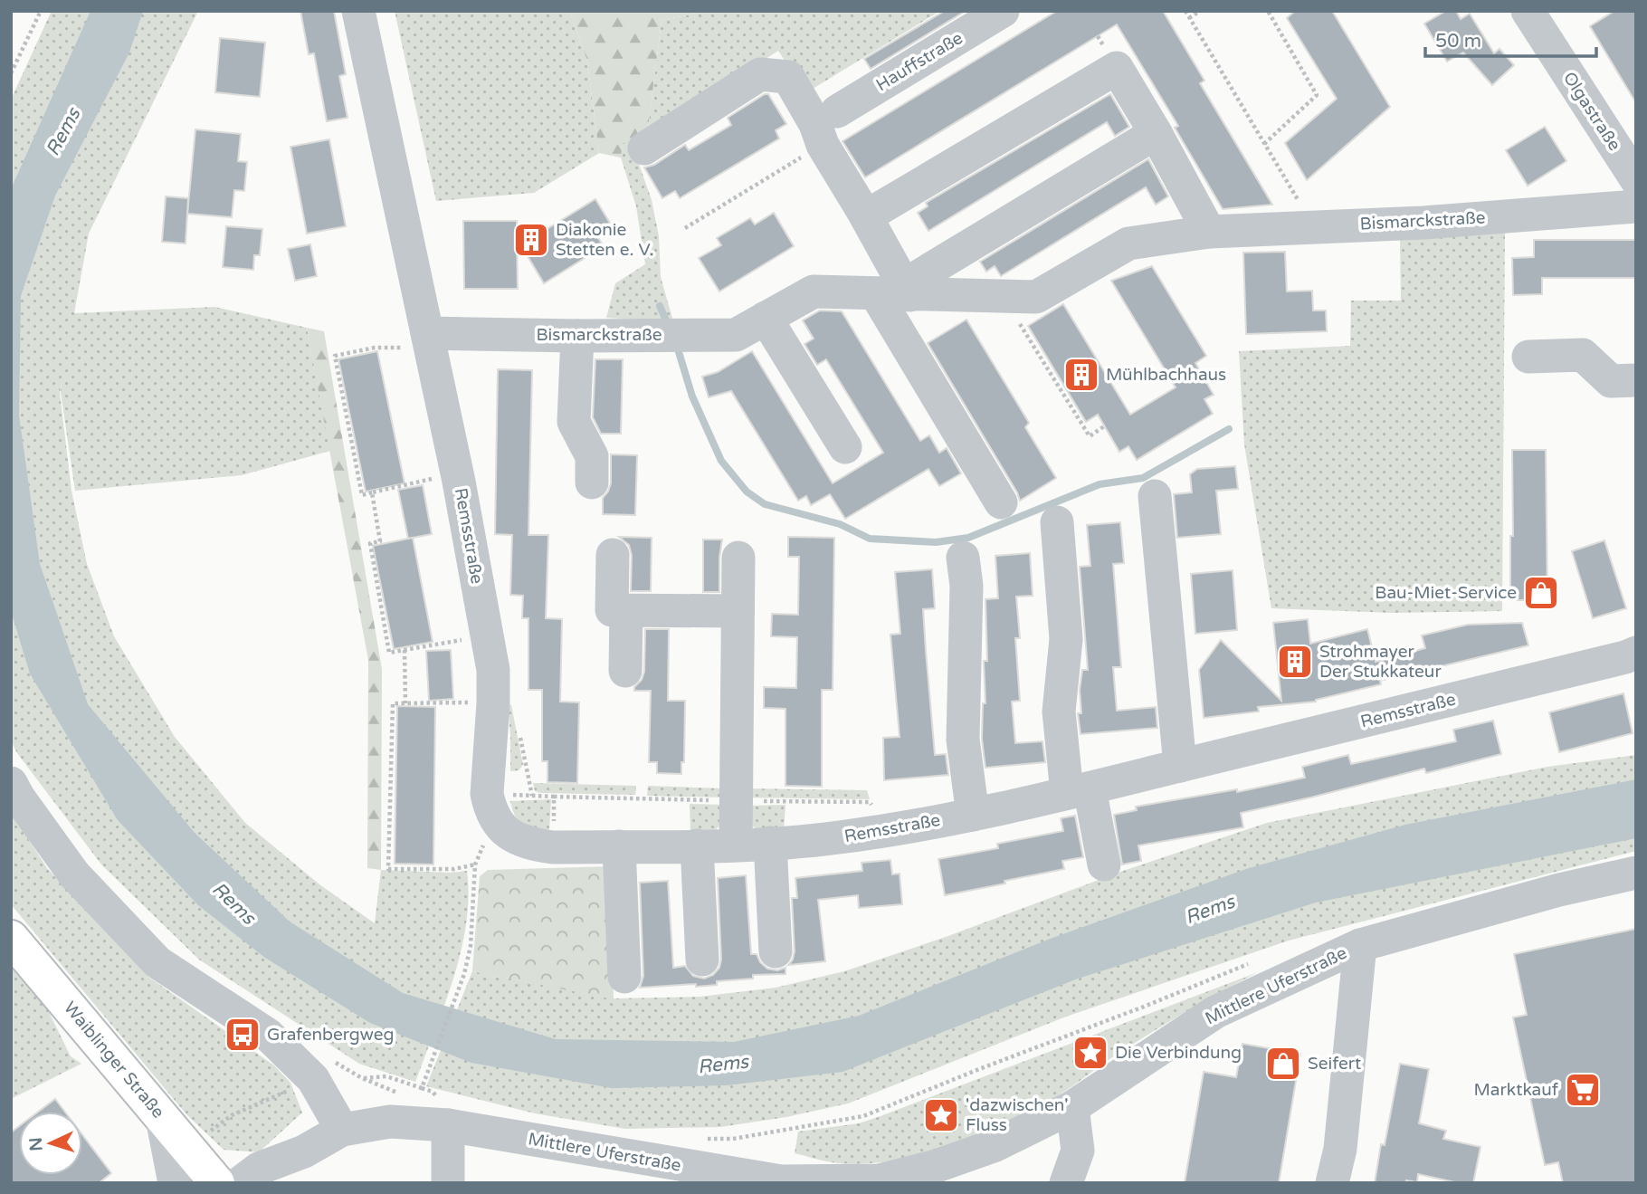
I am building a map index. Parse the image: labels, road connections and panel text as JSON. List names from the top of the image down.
{
  "streets": {
    "main road": ["Waiblinger Straße"],
    "street": [
      "Hauffstraße",
      "Olgastraße",
      "Bismarckstraße",
      "Remsstraße",
      "Mittlere Uferstraße"
    ]
  },
  "crossings": [
    ["Bismarckstraße", "Remsstraße"]
  ],
  "water": ["Rems"],
  "places": {
    "building": ["Diakonie Stetten e. V.", "Mühlbachhaus", "Strohmayer Der Stukkateur"],
    "shop": ["Bau-Miet-Service", "Seifert"],
    "bus stop": ["Grafenbergweg"],
    "place": ["Die Verbindung", "'dazwischen' Fluss"],
    "supermarket": ["Marktkauf"]
  },
  "scale_bar": "50 m",
  "north": "left"
}
